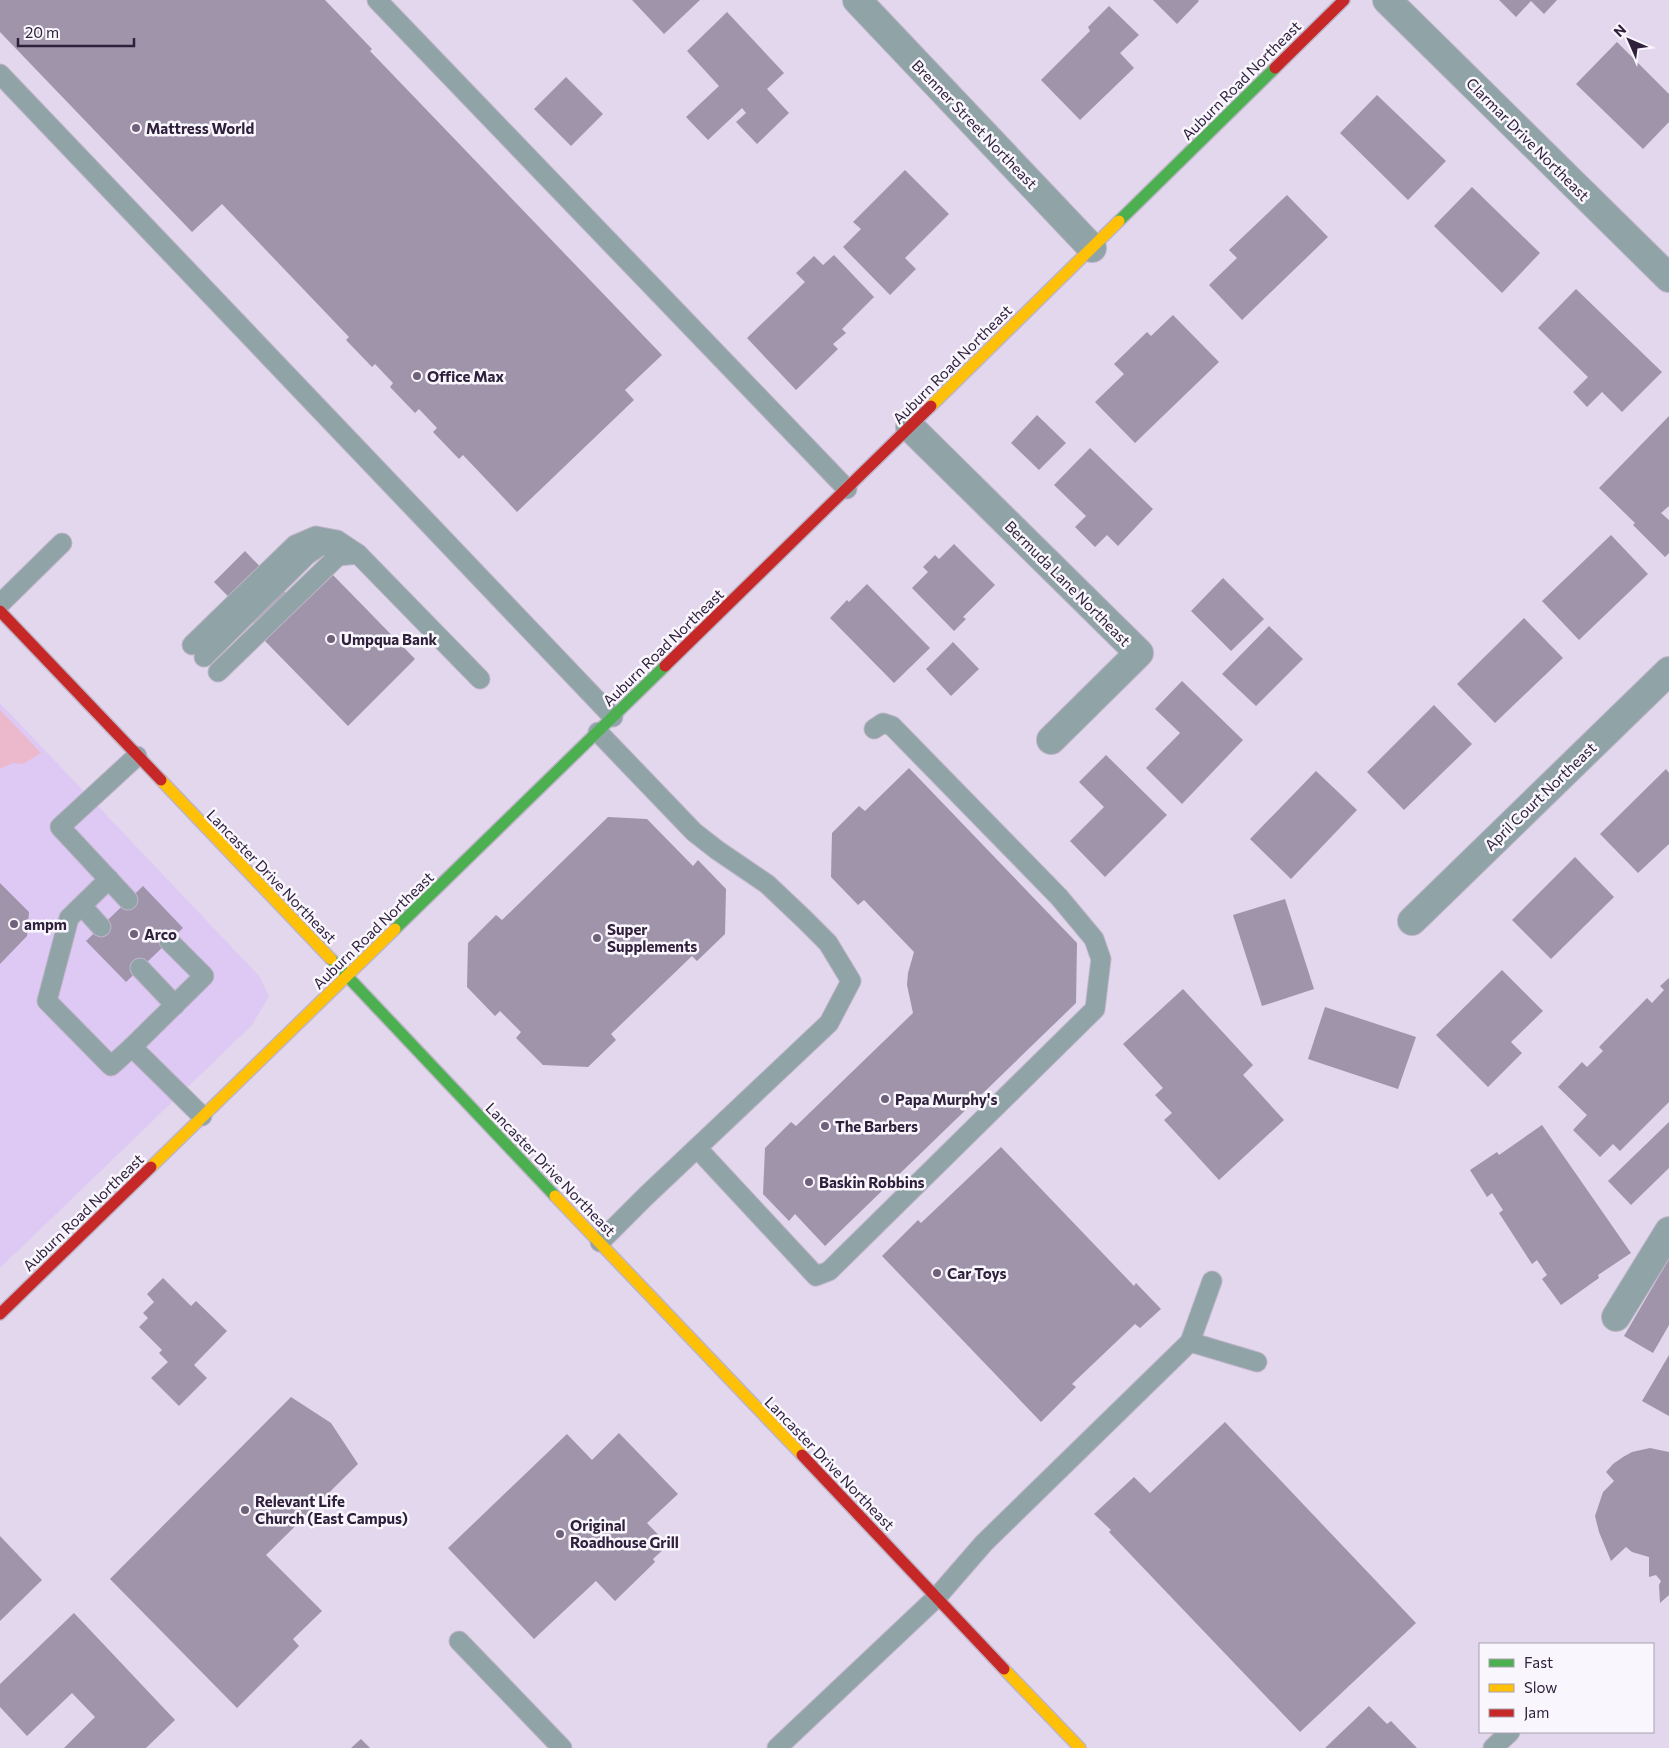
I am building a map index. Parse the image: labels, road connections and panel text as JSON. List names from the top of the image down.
{
  "streets": {
    "street": [
      "Auburn Road Northeast",
      "Brenner Street Northeast",
      "Clarmar Drive Northeast",
      "Bermuda Lane Northeast",
      "April Court Northeast",
      "Lancaster Drive Northeast"
    ]
  },
  "crossings": [
    ["Auburn Road Northeast", "Brenner Street Northeast"],
    ["Auburn Road Northeast", "Bermuda Lane Northeast"],
    ["Auburn Road Northeast", "Lancaster Drive Northeast"]
  ],
  "places": [
    "Mattress World",
    "Office Max",
    "Umpqua Bank",
    "ampm",
    "Arco",
    "Super Supplements",
    "Papa Murphy's",
    "The Barbers",
    "Baskin Robbins",
    "Car Toys",
    "Relevant Life Church (East Campus)",
    "Original Roadhouse Grill"
  ],
  "legend": ["Fast", "Slow", "Jam"],
  "scale_bar": "20 m",
  "north": "top left"
}
